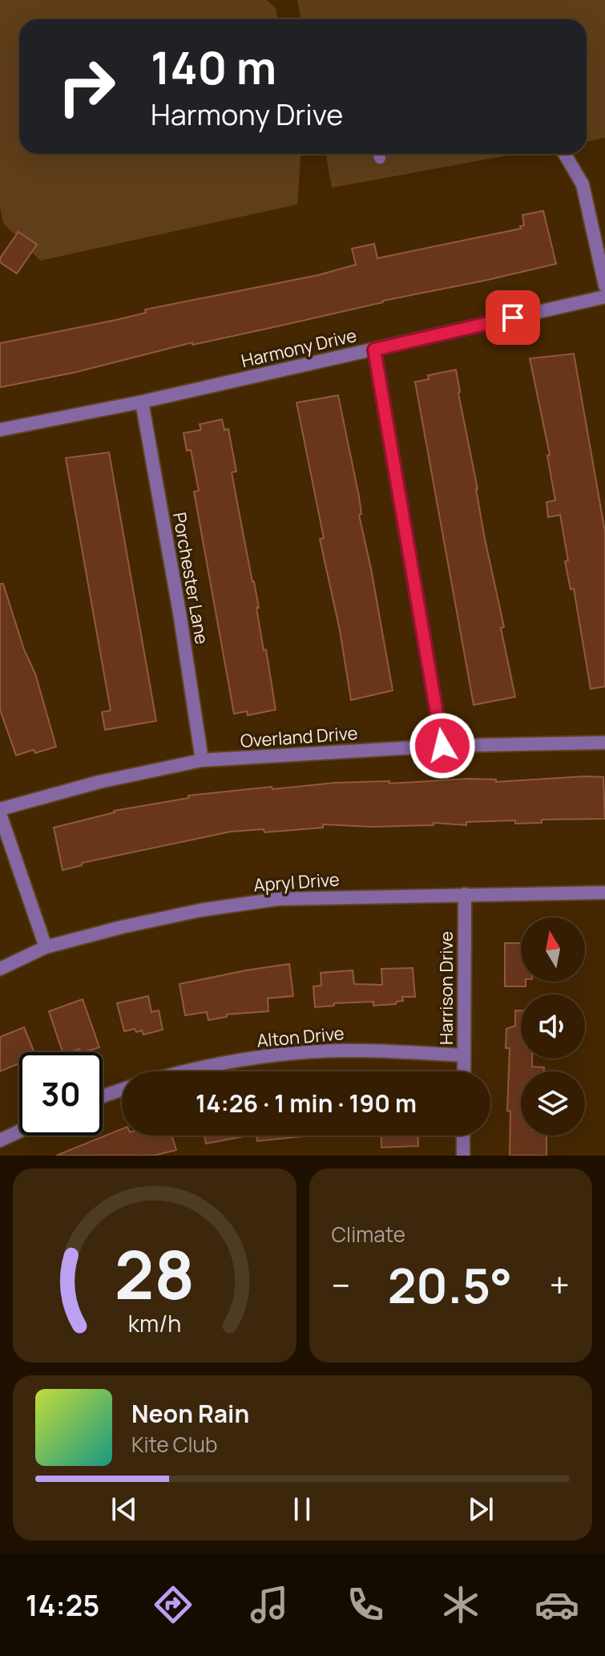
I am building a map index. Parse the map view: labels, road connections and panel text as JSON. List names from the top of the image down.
{
  "streets": {
    "street": [
      "Harmony Drive",
      "Porchester Lane",
      "Overland Drive",
      "Apryl Drive",
      "Harrison Drive",
      "Alton Drive"
    ]
  },
  "crossings": [
    ["Harmony Drive", "Porchester Lane"],
    ["Porchester Lane", "Overland Drive"],
    ["Apryl Drive", "Harrison Drive"],
    ["Harrison Drive", "Alton Drive"]
  ],
  "north": "top",
  "page": {
    "turn": ["140 m", "Harmony Drive"],
    "limit": "30",
    "trip": "14:26 · 1 min · 190 m",
    "tile": "Climate",
    "heat": ["−", "20.5°", "+"],
    "song": ["Neon Rain", "Kite Club"],
    "tabs": "14:25",
    "gauge": ["28", "km/h"]
  }
}
